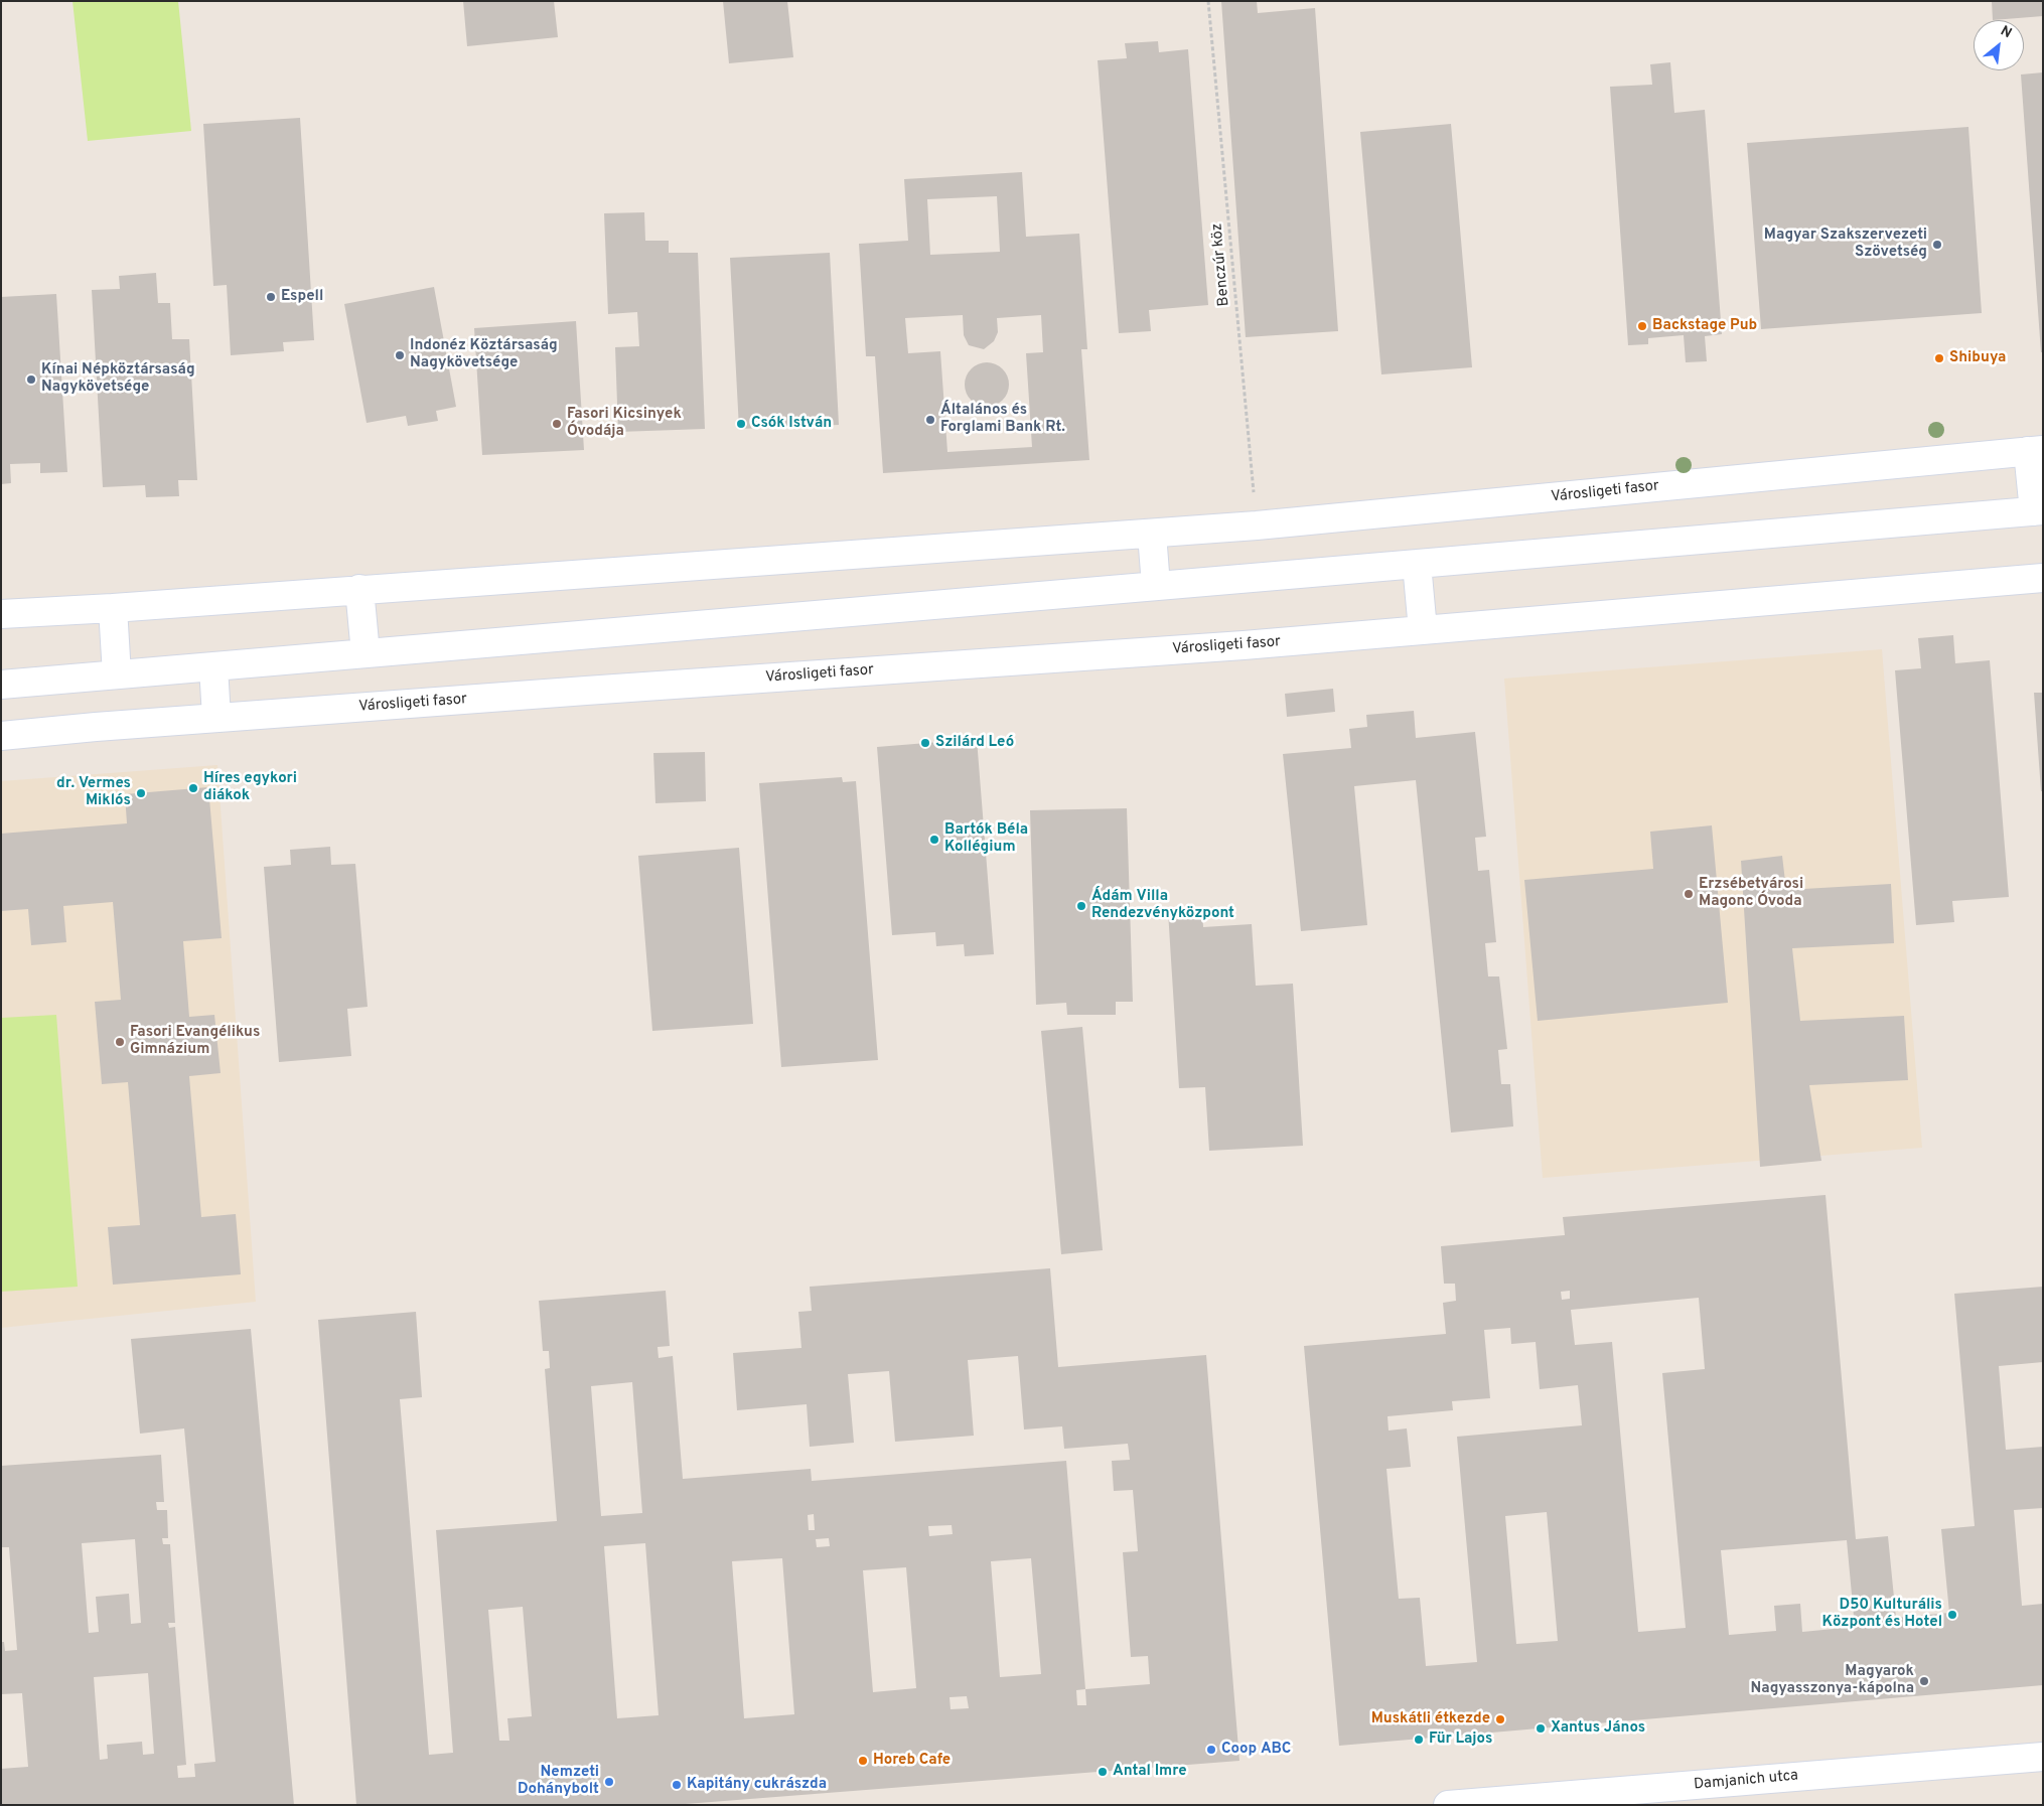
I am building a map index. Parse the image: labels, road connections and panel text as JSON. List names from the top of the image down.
{
  "streets": {
    "street": ["Városligeti fasor", "Damjanich utca"],
    "path": ["Benczúr köz"]
  },
  "crossings": [
    ["Benczúr köz", "Városligeti fasor"]
  ],
  "places": [
    "Magyar Szakszervezeti Szövetség",
    "Espell",
    "Backstage Pub",
    "Indonéz Köztársaság Nagykövetsége",
    "Shibuya",
    "Kínai Népköztársaság Nagykövetsége",
    "Általános és Forglami Bank Rt.",
    "Fasori Kicsinyek Óvodája",
    "Csók István",
    "Szilárd Leó",
    "Híres egykori diákok",
    "dr. Vermes Miklós",
    "Bartók Béla Kollégium",
    "Erzsébetvárosi Magonc Óvoda",
    "Ádám Villa Rendezvényközpont",
    "Fasori Evangélikus Gimnázium",
    "D50 Kulturális Központ és Hotel",
    "Magyarok Nagyasszonya-kápolna",
    "Muskátli étkezde",
    "Xantus János",
    "Für Lajos",
    "Coop ABC",
    "Horeb Cafe",
    "Antal Imre",
    "Nemzeti Dohánybolt",
    "Kapitány cukrászda"
  ],
  "north": "top right"
}
